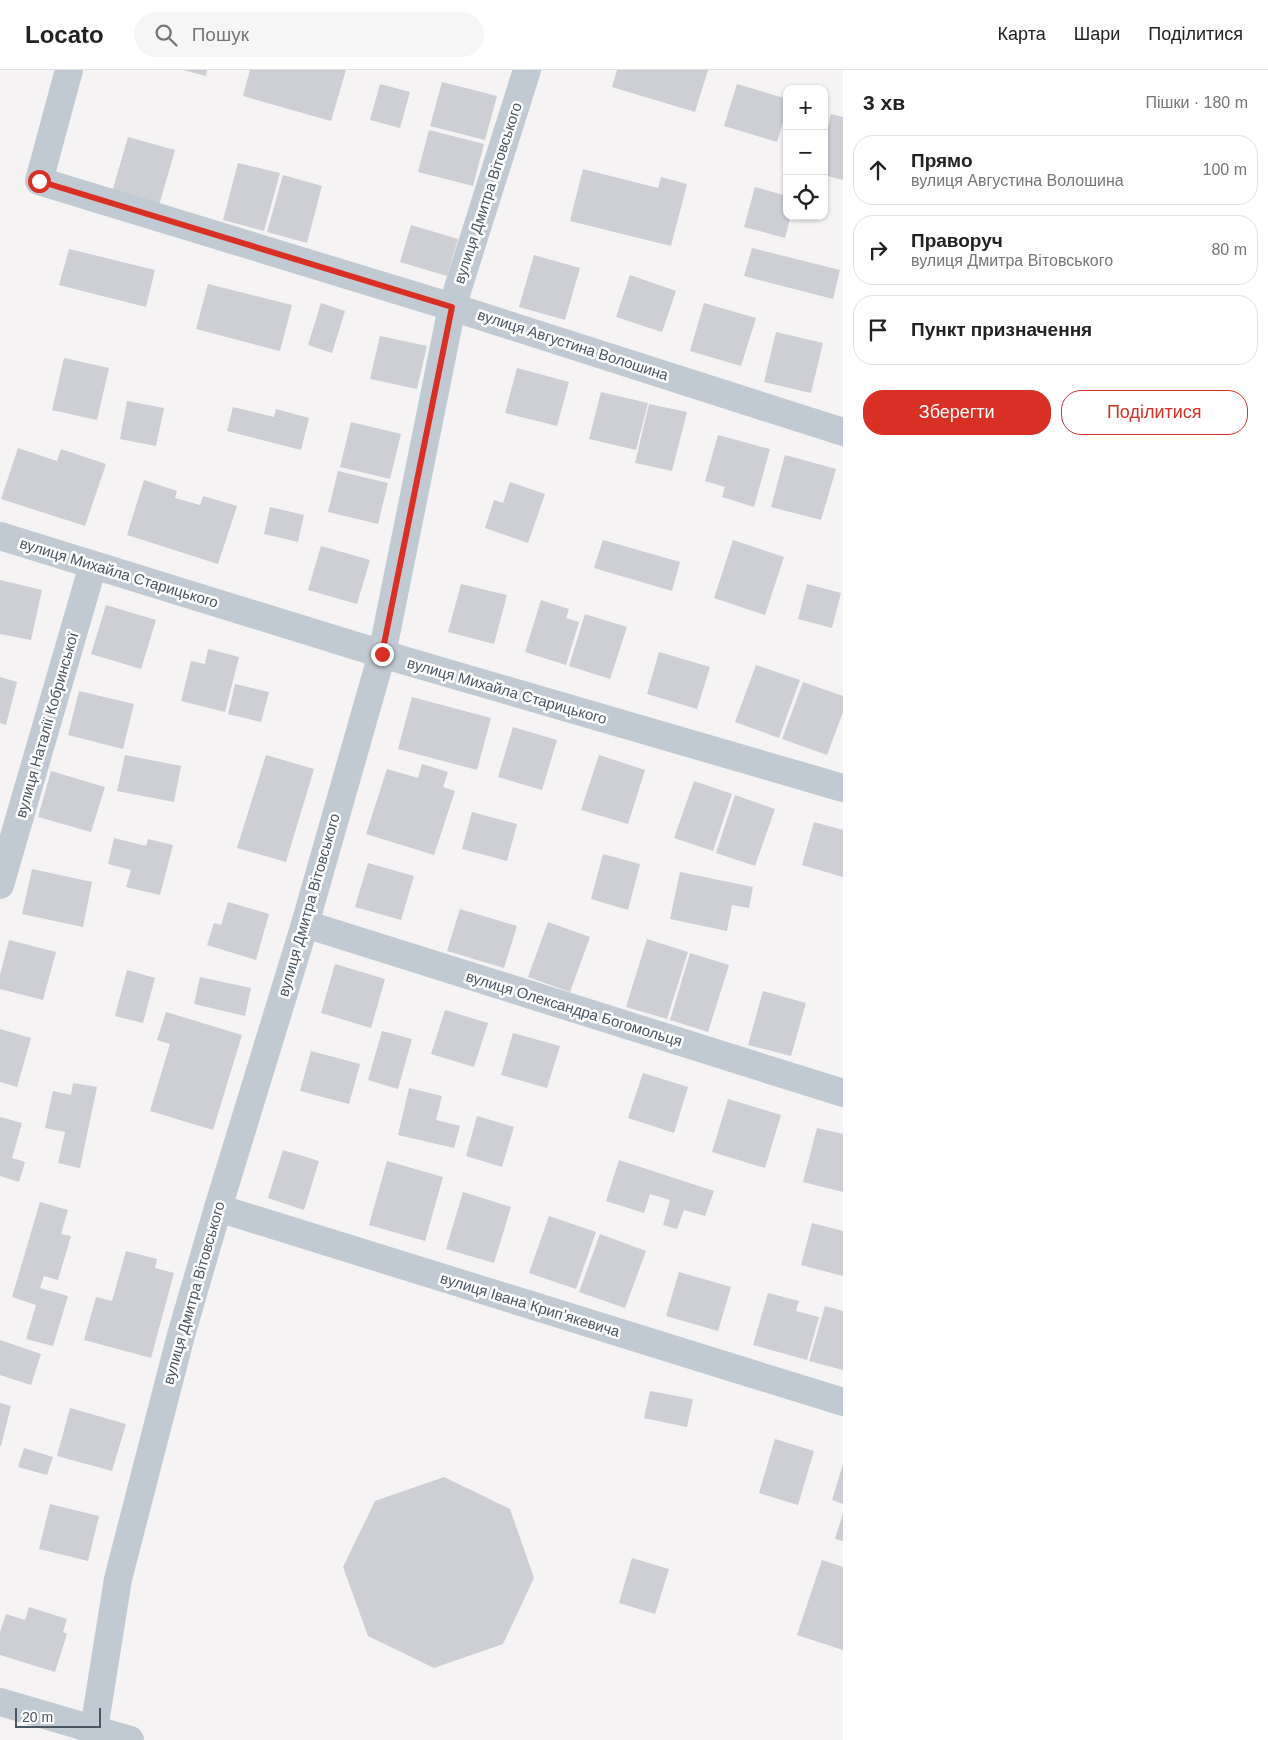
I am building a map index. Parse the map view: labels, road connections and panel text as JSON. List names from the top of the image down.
{
  "streets": {
    "street": [
      "вулиця Дмитра Вітовського",
      "вулиця Августина Волошина",
      "вулиця Михайла Старицького",
      "вулиця Наталії Кобринської",
      "вулиця Олександра Богомольця",
      "вулиця Івана Крипʼякевича"
    ]
  },
  "crossings": [
    ["вулиця Дмитра Вітовського", "вулиця Августина Волошина"],
    ["вулиця Дмитра Вітовського", "вулиця Михайла Старицького"],
    ["вулиця Дмитра Вітовського", "вулиця Олександра Богомольця"],
    ["вулиця Дмитра Вітовського", "вулиця Івана Крипʼякевича"],
    ["вулиця Михайла Старицького", "вулиця Наталії Кобринської"]
  ],
  "scale_bar": "20 m",
  "page": {
    "header": "Locato",
    "search": "Пошук",
    "nav": ["Карта", "Шари", "Поділитися"],
    "heading": ["3 хв", "Пішки · 180 m"],
    "map_buttons": ["+", "−"],
    "list": [
      ["Прямо", "вулиця Августина Волошина", "100 m"],
      ["Праворуч", "вулиця Дмитра Вітовського", "80 m"],
      "Пункт призначення"
    ],
    "buttons": ["Зберегти", "Поділитися"],
    "scale": "20 m"
  }
}
